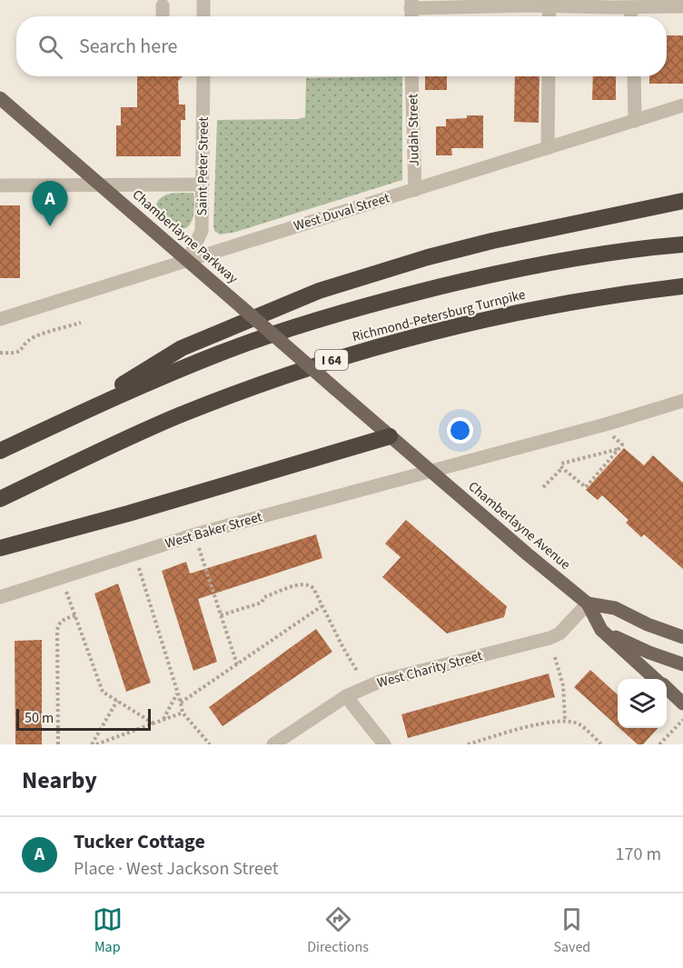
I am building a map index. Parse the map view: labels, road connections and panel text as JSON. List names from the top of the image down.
{
  "streets": {
    "highway": ["Richmond-Petersburg Turnpike", "I 64"],
    "main road": ["Chamberlayne Parkway", "Chamberlayne Avenue"],
    "street": [
      "Judah Street",
      "Saint Peter Street",
      "West Duval Street",
      "West Baker Street",
      "West Charity Street"
    ]
  },
  "crossings": [
    ["Judah Street", "West Duval Street"],
    ["Saint Peter Street", "West Duval Street"],
    ["Saint Peter Street", "Chamberlayne Parkway"],
    ["West Duval Street", "Chamberlayne Parkway"],
    ["Chamberlayne Parkway", "Chamberlayne Avenue"],
    ["Chamberlayne Avenue", "West Baker Street"],
    ["Chamberlayne Avenue", "West Charity Street"]
  ],
  "scale_bar": "50 m",
  "page": {
    "search": "Search here",
    "pins": "A",
    "scale": "50 m",
    "heading": "Nearby",
    "list": [
      {
        "mark": "A",
        "name": "Tucker Cottage",
        "note": "Place · West Jackson Street",
        "value": "170 m"
      }
    ],
    "nav": ["Map", "Directions", "Saved"]
  }
}
